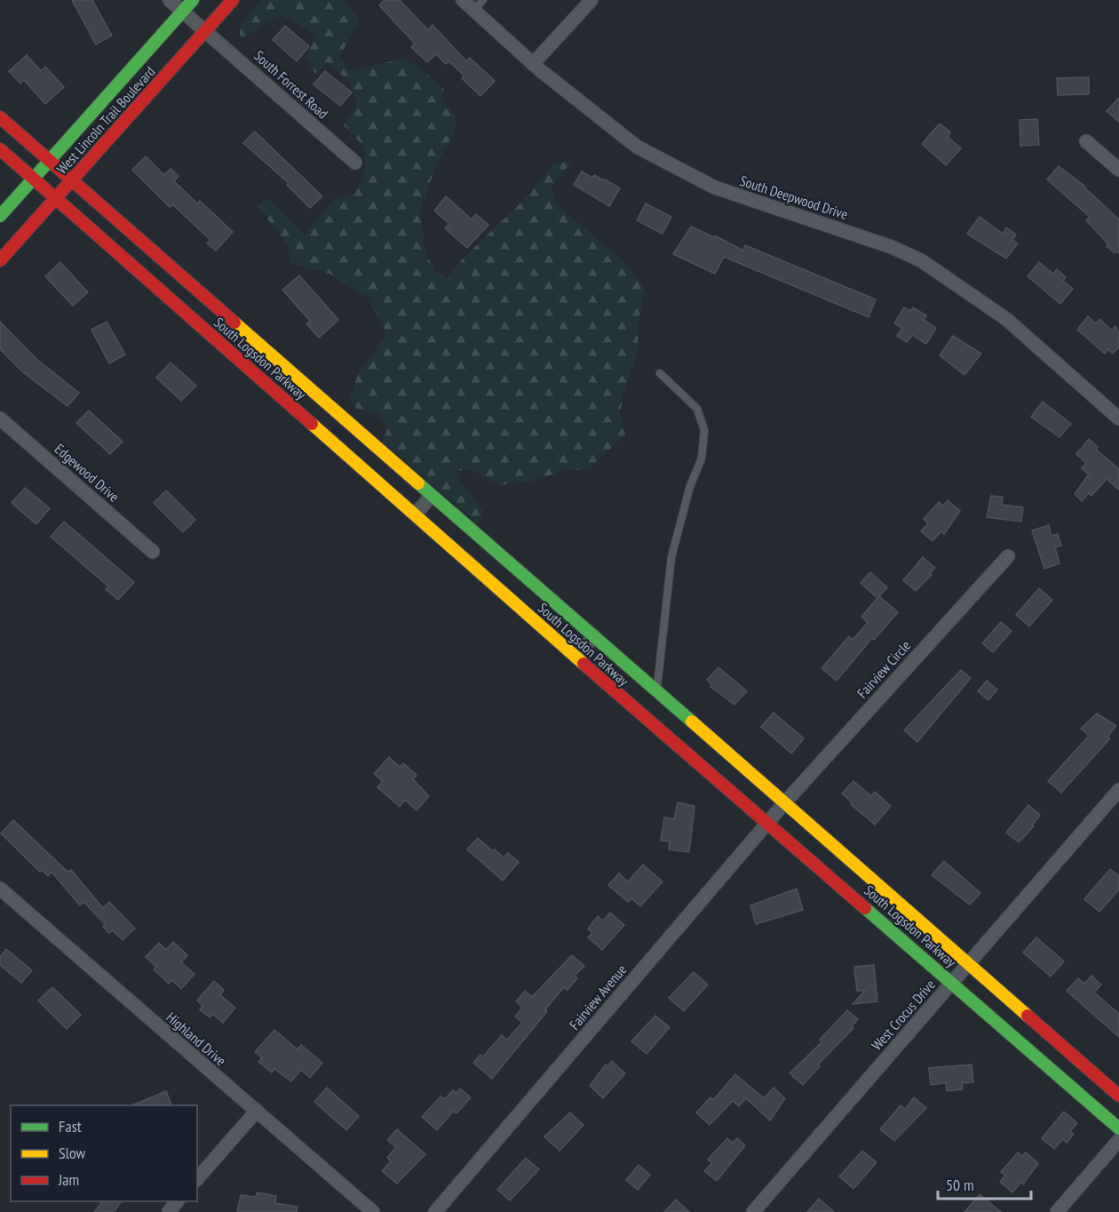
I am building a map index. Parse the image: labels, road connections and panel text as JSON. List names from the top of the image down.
{
  "streets": {
    "main road": ["West Lincoln Trail Boulevard", "South Logsdon Parkway"],
    "street": [
      "South Forrest Road",
      "South Deepwood Drive",
      "Edgewood Drive",
      "Fairview Circle",
      "Fairview Avenue",
      "West Crocus Drive",
      "Highland Drive"
    ]
  },
  "crossings": [
    ["South Forrest Road", "West Lincoln Trail Boulevard"],
    ["West Lincoln Trail Boulevard", "South Logsdon Parkway"],
    ["South Logsdon Parkway", "Fairview Circle"],
    ["South Logsdon Parkway", "Fairview Avenue"],
    ["South Logsdon Parkway", "West Crocus Drive"],
    ["Fairview Circle", "Fairview Avenue"]
  ],
  "legend": ["Fast", "Slow", "Jam"],
  "scale_bar": "50 m"
}
